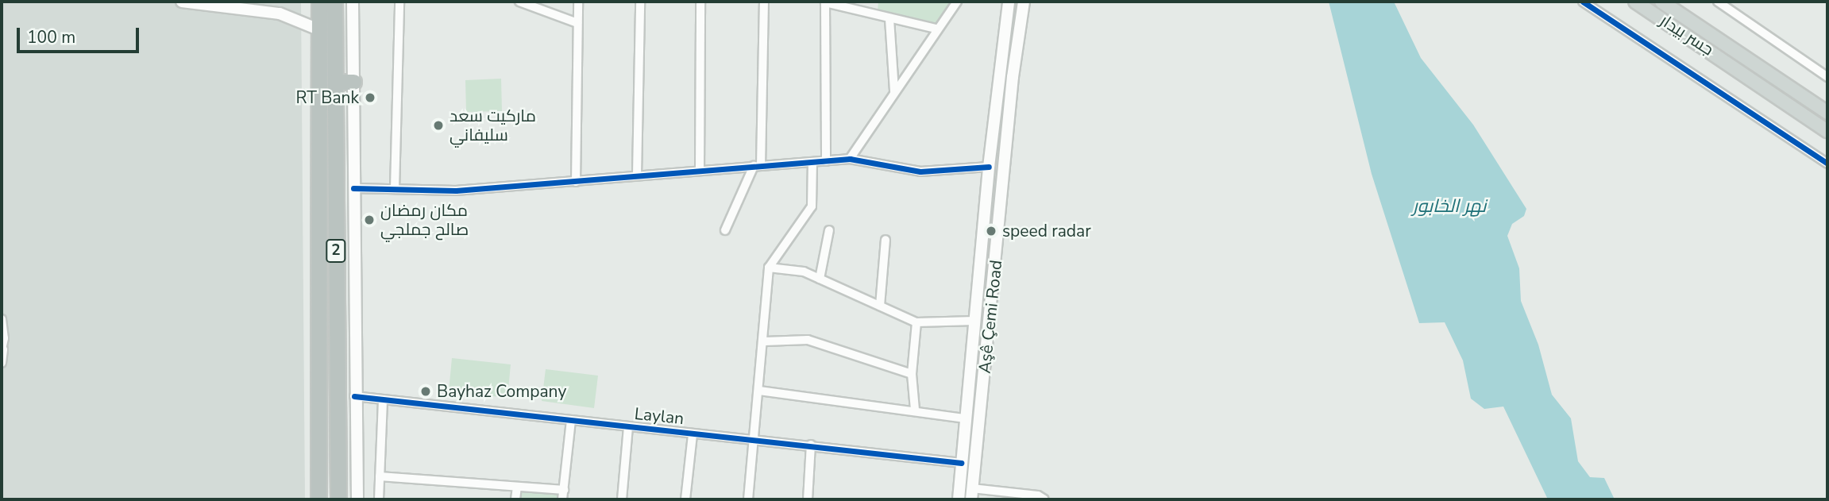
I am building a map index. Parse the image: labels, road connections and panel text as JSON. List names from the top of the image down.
{
  "streets": {
    "highway": ["2"],
    "main road": ["جسر بيدار", "Aşê Çemi Road"],
    "street": ["Laylan"]
  },
  "crossings": [
    ["Aşê Çemi Road", "Laylan"]
  ],
  "water": ["نهر الخابور"],
  "places": [
    "RT Bank",
    "ماركيت سعد سليفاني",
    "مكان رمضان صالح جملجي",
    "speed radar",
    "Bayhaz Company"
  ],
  "scale_bar": "100 m"
}
